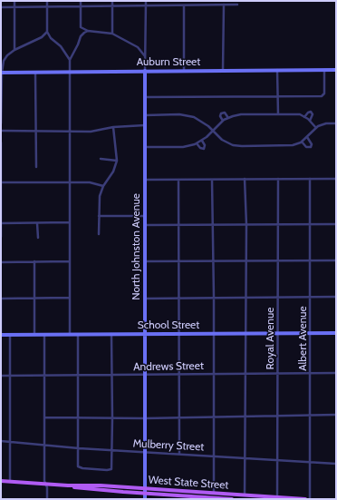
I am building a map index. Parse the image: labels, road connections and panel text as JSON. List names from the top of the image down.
{
  "streets": {
    "main road": [
      "Auburn Street",
      "North Johnston Avenue",
      "School Street",
      "West State Street"
    ],
    "street": [
      "Royal Avenue",
      "Albert Avenue",
      "Andrews Street",
      "Mulberry Street"
    ]
  },
  "crossings": [
    ["Auburn Street", "North Johnston Avenue"],
    ["North Johnston Avenue", "School Street"],
    ["North Johnston Avenue", "Andrews Street"],
    ["North Johnston Avenue", "Mulberry Street"],
    ["North Johnston Avenue", "West State Street"],
    ["School Street", "Royal Avenue"],
    ["School Street", "Albert Avenue"],
    ["Royal Avenue", "Andrews Street"],
    ["Royal Avenue", "Mulberry Street"],
    ["Royal Avenue", "West State Street"],
    ["Albert Avenue", "Andrews Street"],
    ["Albert Avenue", "Mulberry Street"]
  ]
}
